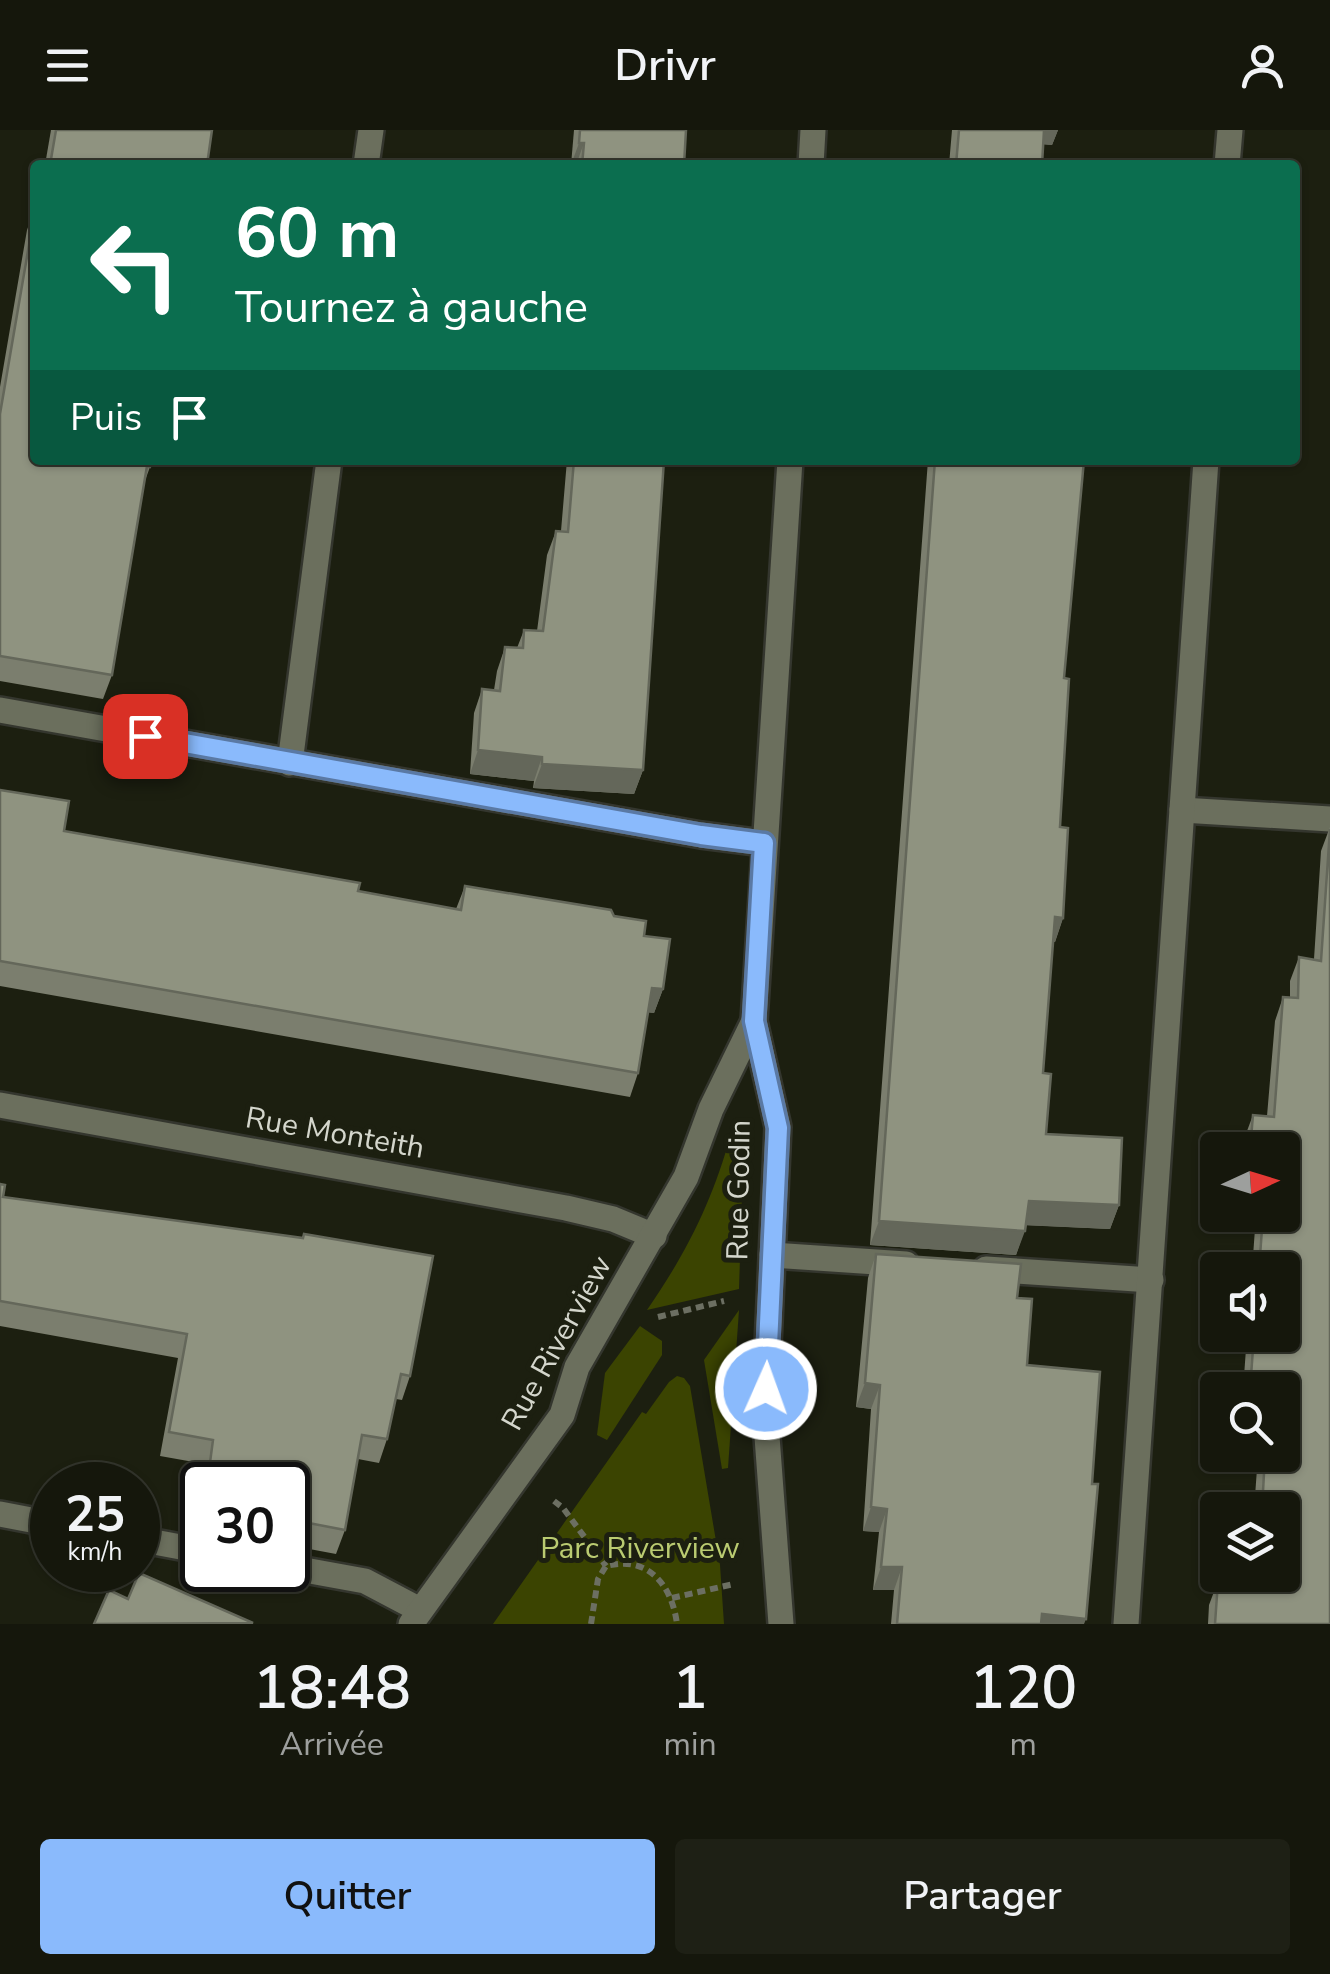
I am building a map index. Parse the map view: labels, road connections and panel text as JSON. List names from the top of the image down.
{
  "streets": {
    "street": ["Rue Monteith", "Rue Godin", "Rue Riverview"]
  },
  "crossings": [
    ["Rue Monteith", "Rue Riverview"],
    ["Rue Godin", "Rue Riverview"]
  ],
  "parks": ["Parc Riverview"],
  "north": "right",
  "page": {
    "header": "Drivr",
    "turn": ["60 m", "Tournez à gauche"],
    "then": "Puis",
    "speed": "25 km/h",
    "limit": "30",
    "eta": [
      "18:48",
      "Arrivée",
      "1",
      "min",
      "120",
      "m"
    ],
    "buttons": ["Quitter", "Partager"]
  }
}
